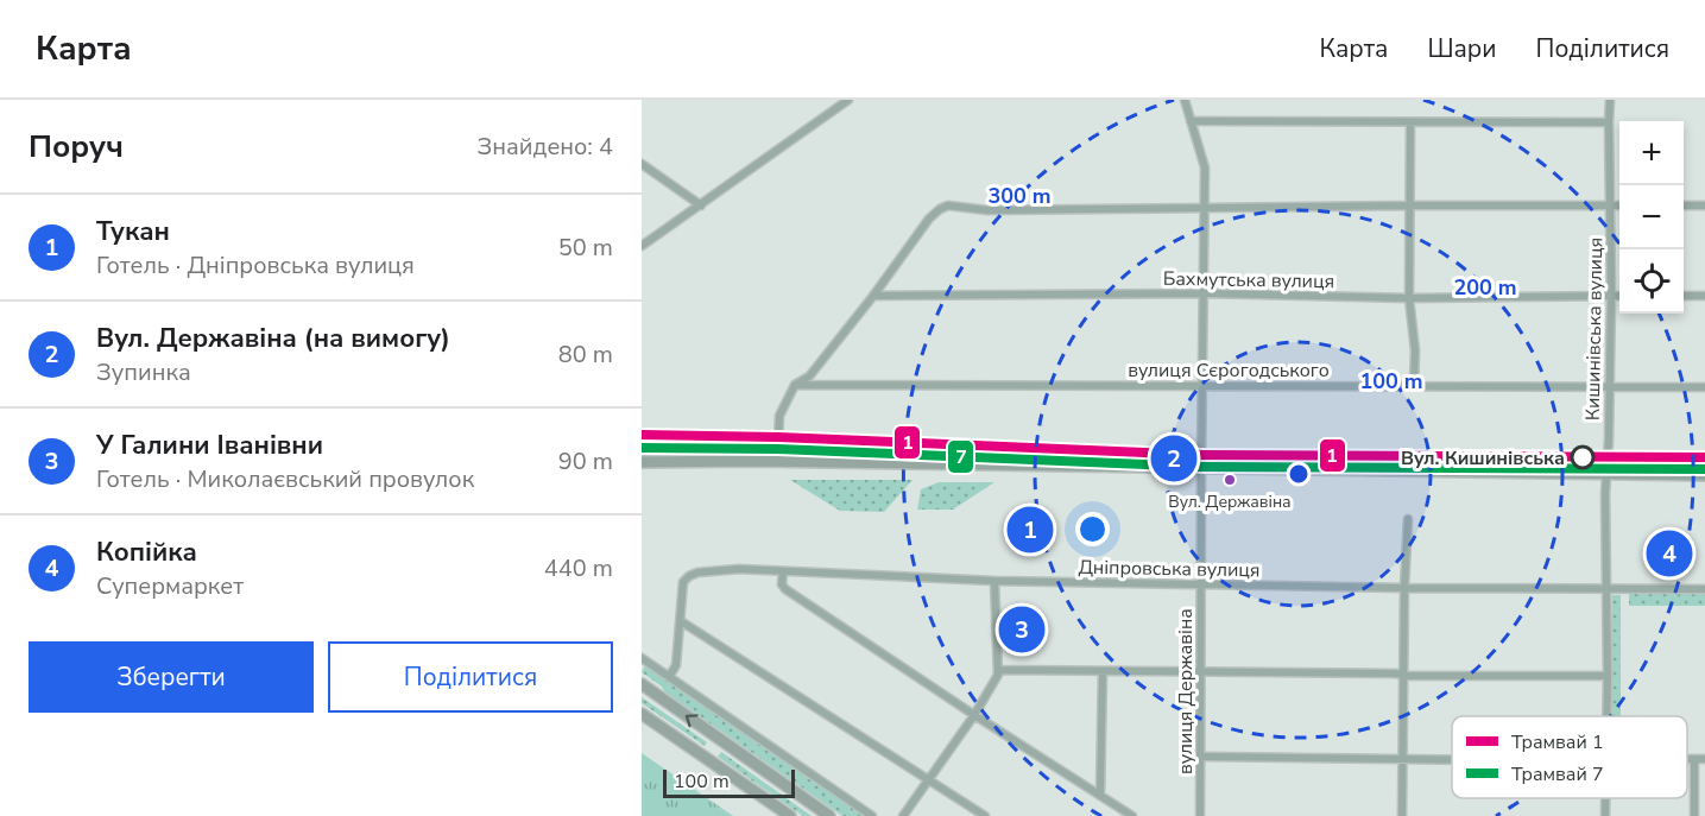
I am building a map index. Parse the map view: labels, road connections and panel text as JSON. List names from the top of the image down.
{
  "streets": {
    "street": [
      "Бахмутська вулиця",
      "Кишинівська вулиця",
      "вулиця Сєрогодського",
      "Дніпровська вулиця",
      "вулиця Державіна"
    ]
  },
  "crossings": [
    ["Бахмутська вулиця", "Кишинівська вулиця"],
    ["Бахмутська вулиця", "вулиця Державіна"],
    ["Кишинівська вулиця", "вулиця Сєрогодського"],
    ["Кишинівська вулиця", "Дніпровська вулиця"],
    ["вулиця Сєрогодського", "вулиця Державіна"],
    ["Дніпровська вулиця", "вулиця Державіна"]
  ],
  "places": ["Вул. Кишинівська", "Вул. Державіна"],
  "lines": ["tram line 1", "tram line 7"],
  "legend": ["Трамвай 1", "Трамвай 7"],
  "scale_bar": "100 m",
  "page": {
    "header": "Карта",
    "nav": ["Карта", "Шари", "Поділитися"],
    "heading": ["Поруч", "Знайдено: 4"],
    "map_buttons": ["+", "−"],
    "list": [
      {
        "mark": "1",
        "name": "Тукан",
        "note": "Готель · Дніпровська вулиця",
        "value": "50 m"
      },
      {
        "mark": "2",
        "name": "Вул. Державіна (на вимогу)",
        "note": "Зупинка",
        "value": "80 m"
      },
      {
        "mark": "3",
        "name": "У Галини Іванівни",
        "note": "Готель · Миколаєвський провулок",
        "value": "90 m"
      },
      {
        "mark": "4",
        "name": "Копійка",
        "note": "Супермаркет",
        "value": "440 m"
      }
    ],
    "pins": [
      "2",
      "1",
      "4",
      "3"
    ],
    "buttons": ["Зберегти", "Поділитися"],
    "scale": "100 m"
  },
  "rings": ["300 m", "200 m", "100 m"]
}
